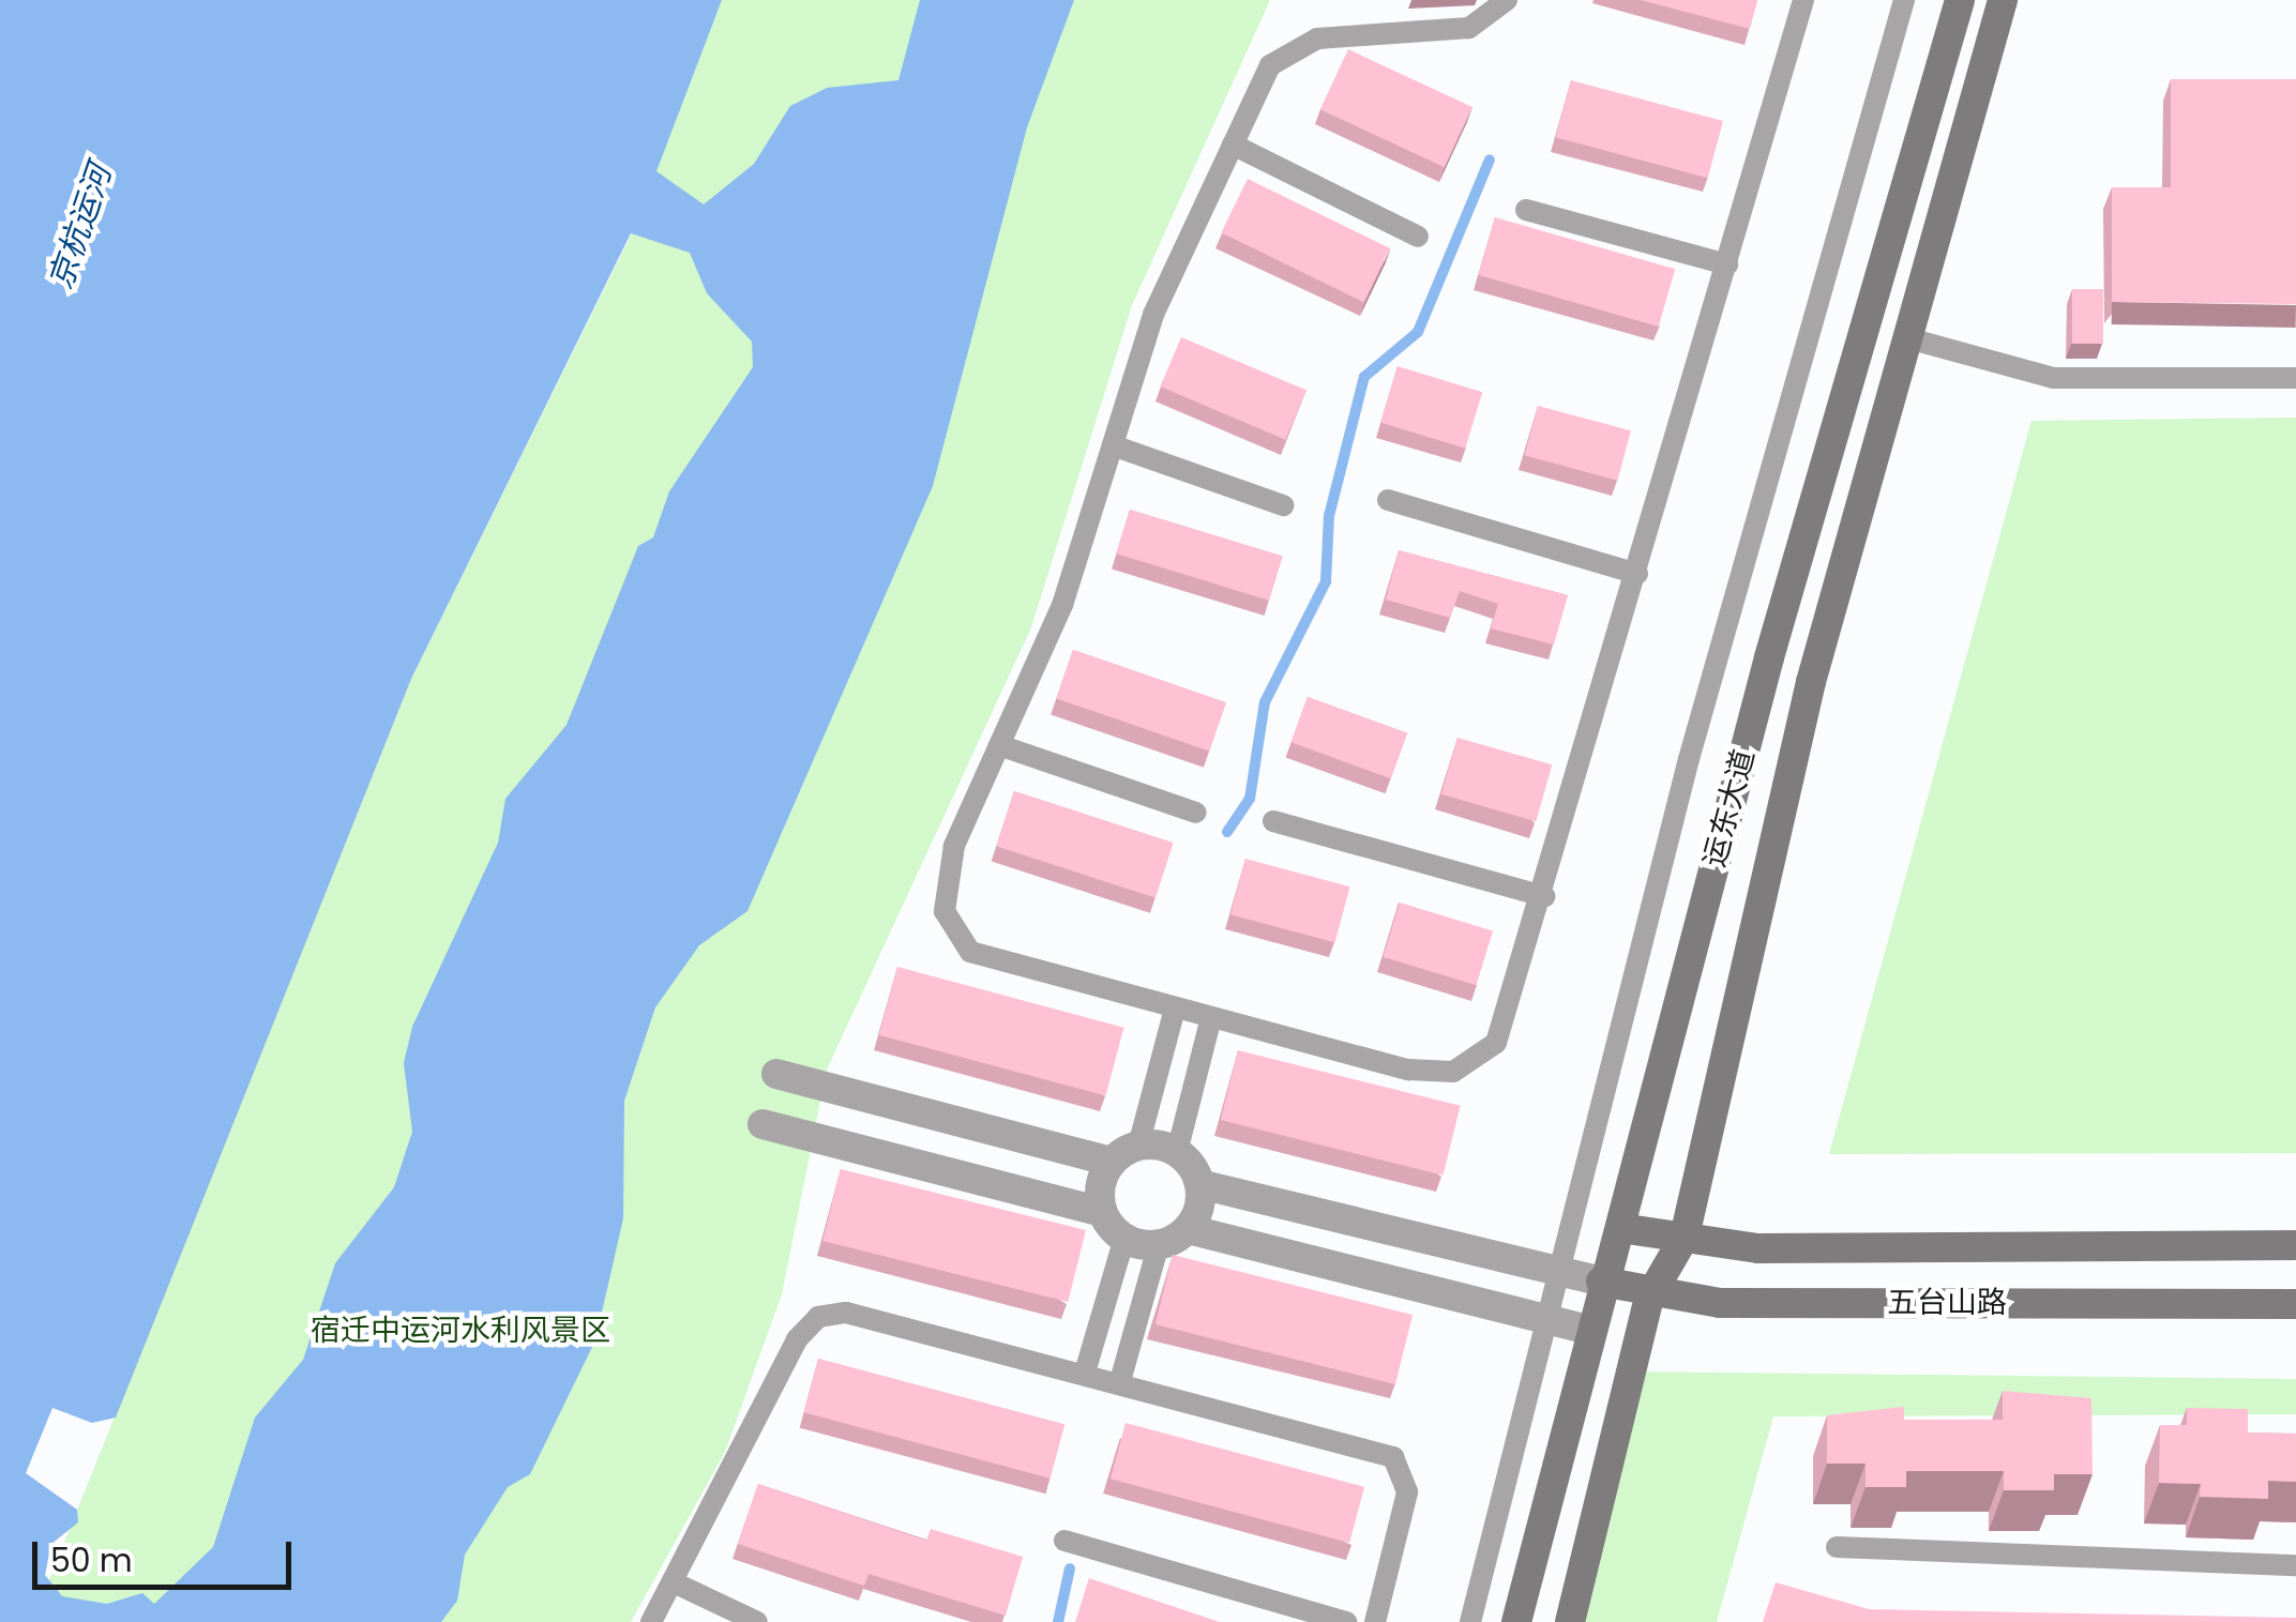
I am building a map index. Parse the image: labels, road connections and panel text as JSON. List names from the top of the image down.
{
  "streets": {
    "main road": ["运东大道", "五台山路"]
  },
  "crossings": [
    ["运东大道", "五台山路"]
  ],
  "water": ["京杭运河"],
  "parks": ["宿迁中运河水利风景区"],
  "scale_bar": "50 m"
}
